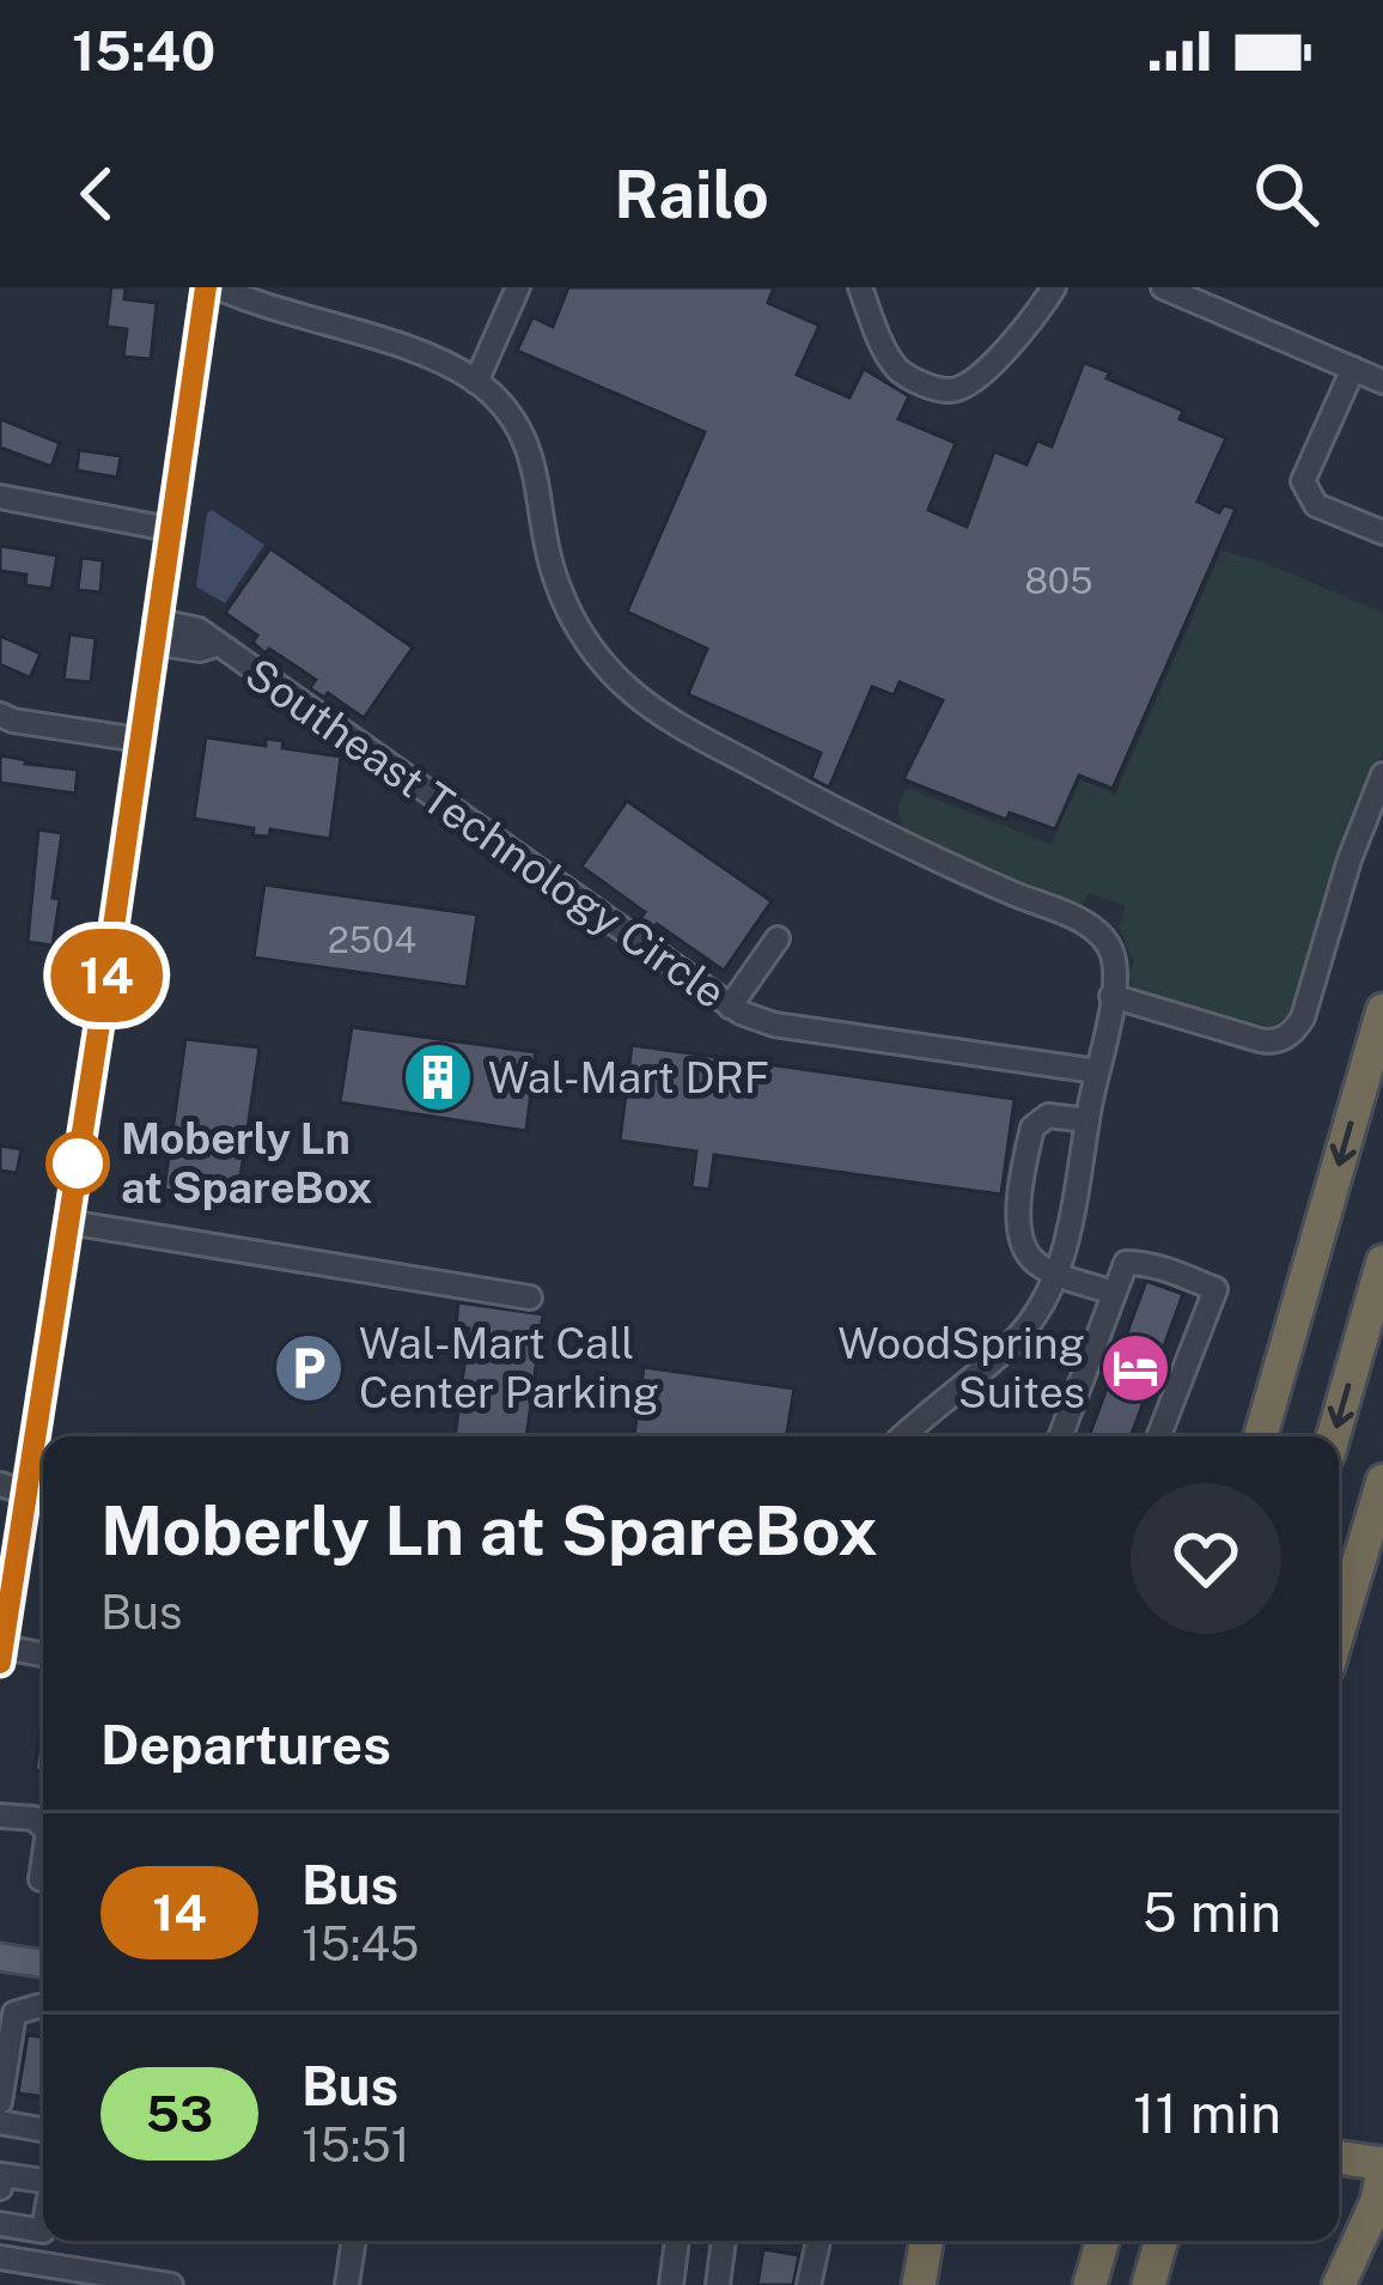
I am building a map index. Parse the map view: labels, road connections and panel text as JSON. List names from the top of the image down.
{
  "streets": {
    "street": ["Southeast Technology Circle"]
  },
  "places": {
    "building": ["Wal-Mart DRF"],
    "other": ["Moberly Ln at SpareBox"],
    "parking": ["Wal-Mart Call Center Parking"],
    "hotel": ["WoodSpring Suites"]
  },
  "lines": ["bus line 14"],
  "house_numbers": ["805", "2504"],
  "page": {
    "status": "15:40",
    "header": "Railo",
    "on_map": "14",
    "heading": [
      ["Moberly Ln at SpareBox", "Bus"],
      "Departures"
    ],
    "list": [
      {
        "mark": "14",
        "name": "Bus",
        "note": "15:45",
        "value": "5 min"
      },
      {
        "mark": "53",
        "name": "Bus",
        "note": "15:51",
        "value": "11 min"
      }
    ]
  }
}
